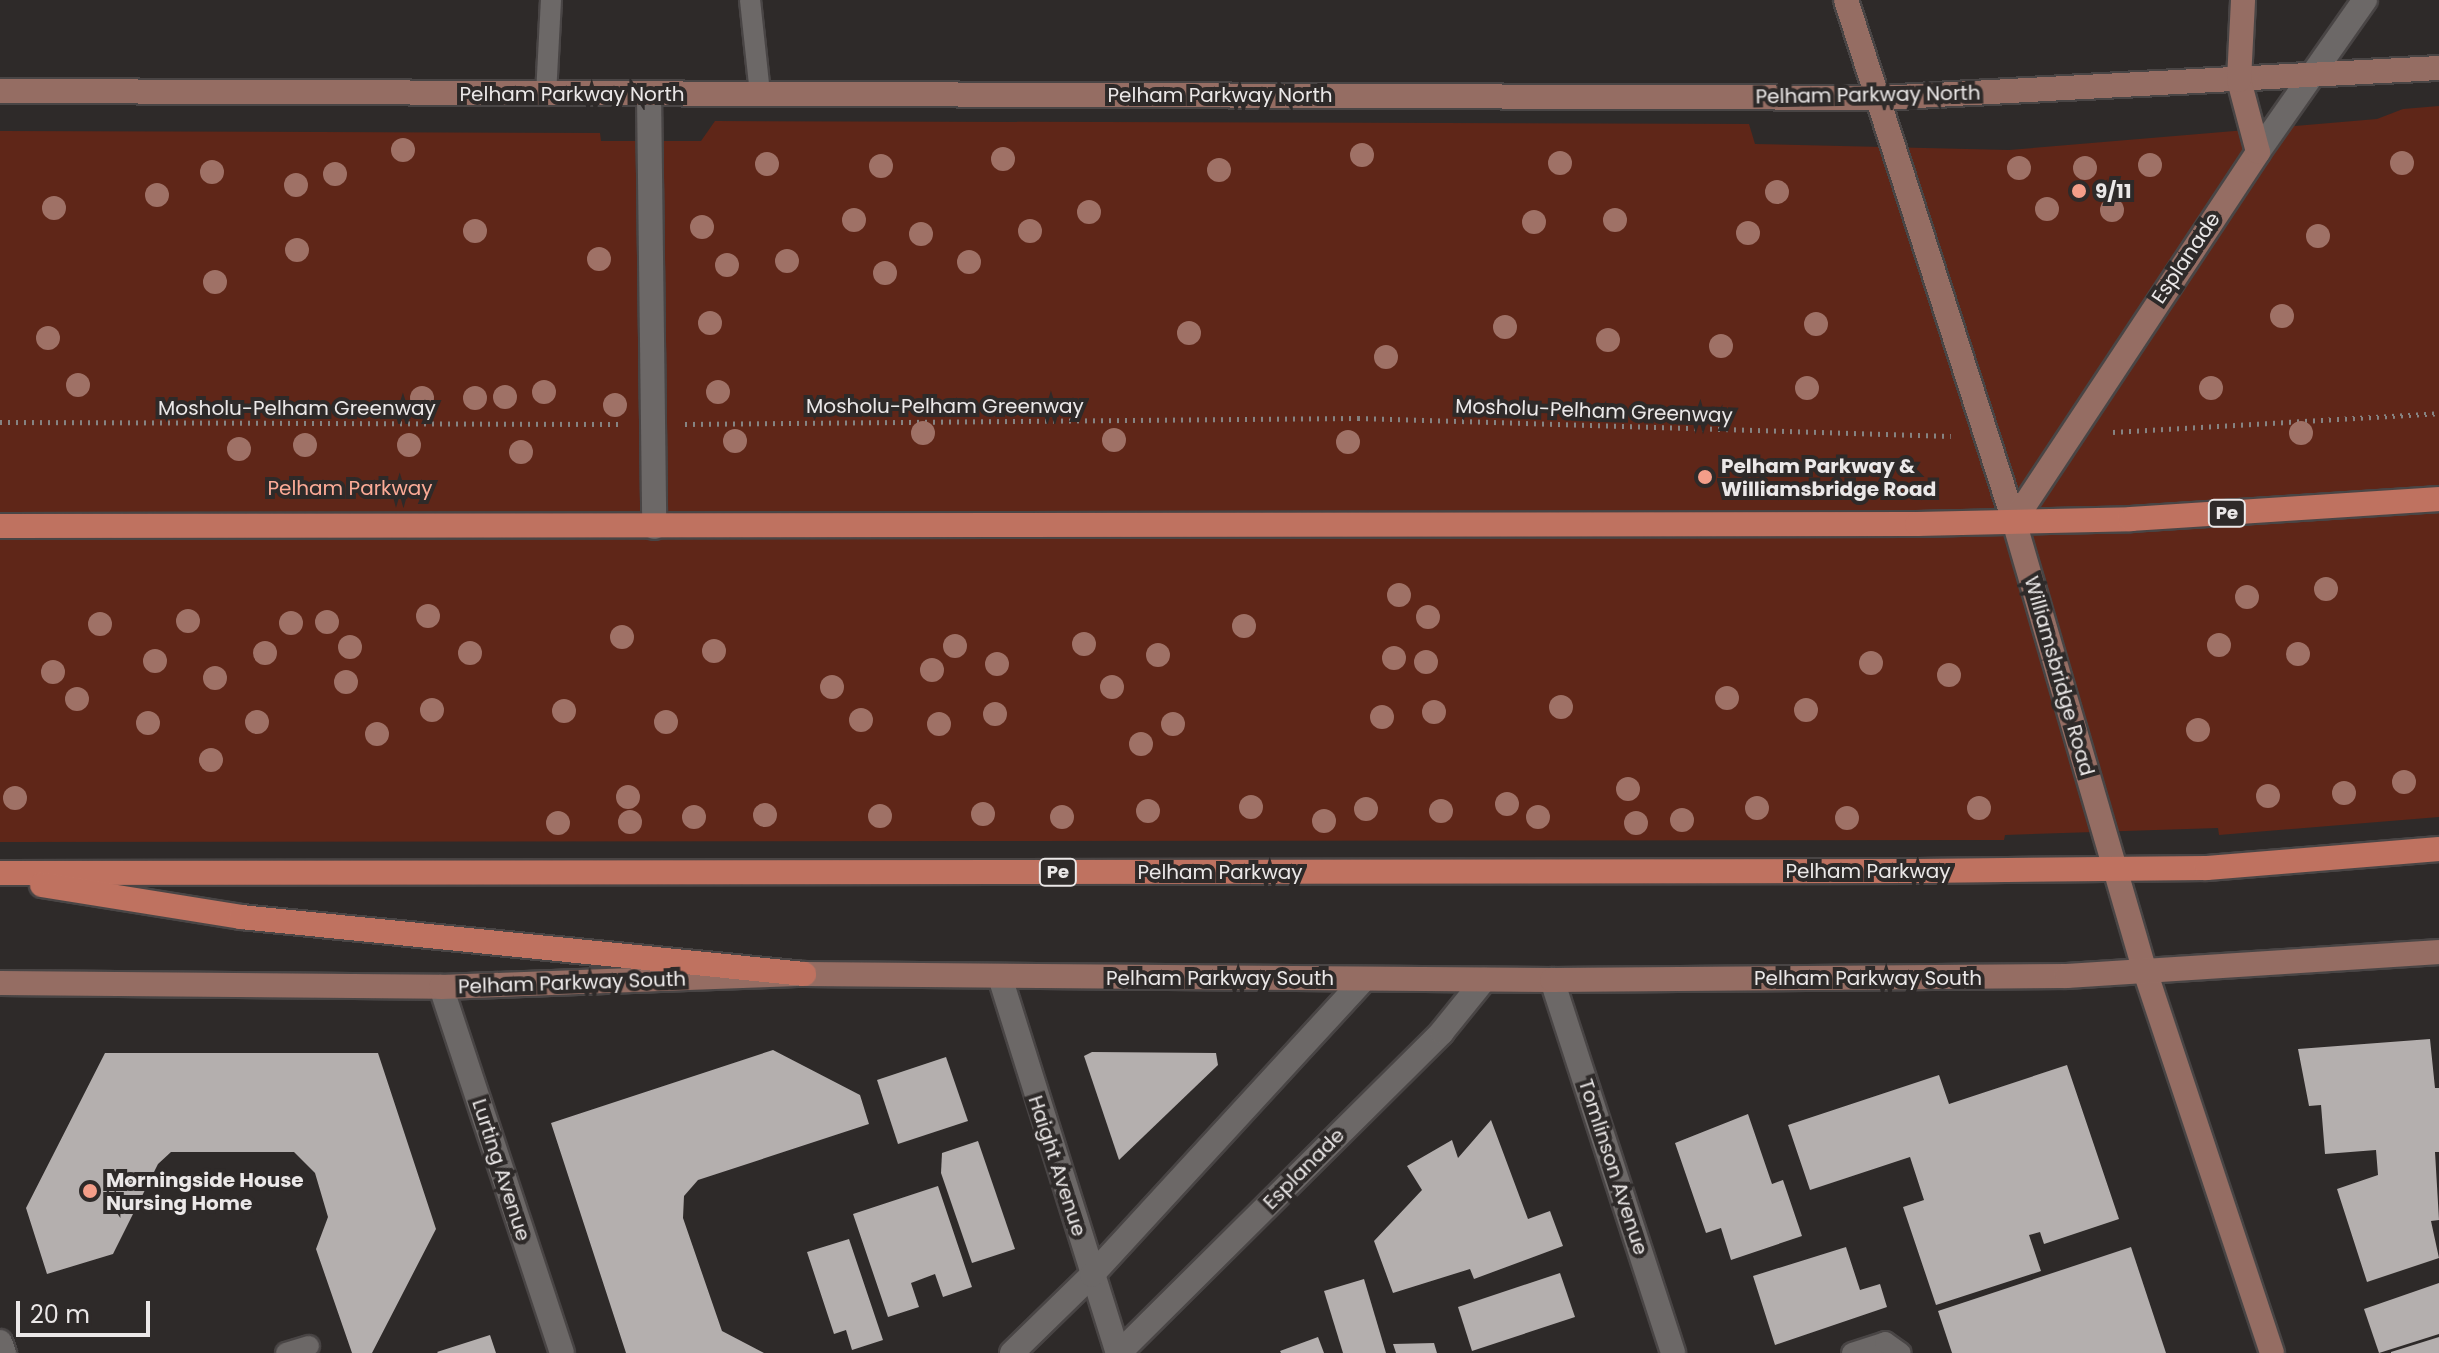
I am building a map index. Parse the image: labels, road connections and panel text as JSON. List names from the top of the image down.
{
  "streets": {
    "main road": ["Pe", "Pelham Parkway"],
    "street": [
      "Pelham Parkway North",
      "Esplanade",
      "Williamsbridge Road",
      "Pelham Parkway South",
      "Haight Avenue",
      "Tomlinson Avenue",
      "Lurting Avenue"
    ],
    "path": ["Mosholu-Pelham Greenway"]
  },
  "crossings": [
    ["Pelham Parkway North", "Esplanade"],
    ["Pelham Parkway North", "Williamsbridge Road"],
    ["Esplanade", "Pe"],
    ["Esplanade", "Williamsbridge Road"],
    ["Esplanade", "Pelham Parkway South"],
    ["Esplanade", "Haight Avenue"],
    ["Pe", "Williamsbridge Road"],
    ["Williamsbridge Road", "Pelham Parkway"],
    ["Williamsbridge Road", "Pelham Parkway South"],
    ["Pelham Parkway South", "Haight Avenue"],
    ["Pelham Parkway South", "Tomlinson Avenue"],
    ["Pelham Parkway South", "Lurting Avenue"]
  ],
  "parks": ["Pelham Parkway"],
  "places": ["9/11", "Pelham Parkway & Williamsbridge Road", "Morningside House Nursing Home"],
  "scale_bar": "20 m"
}
